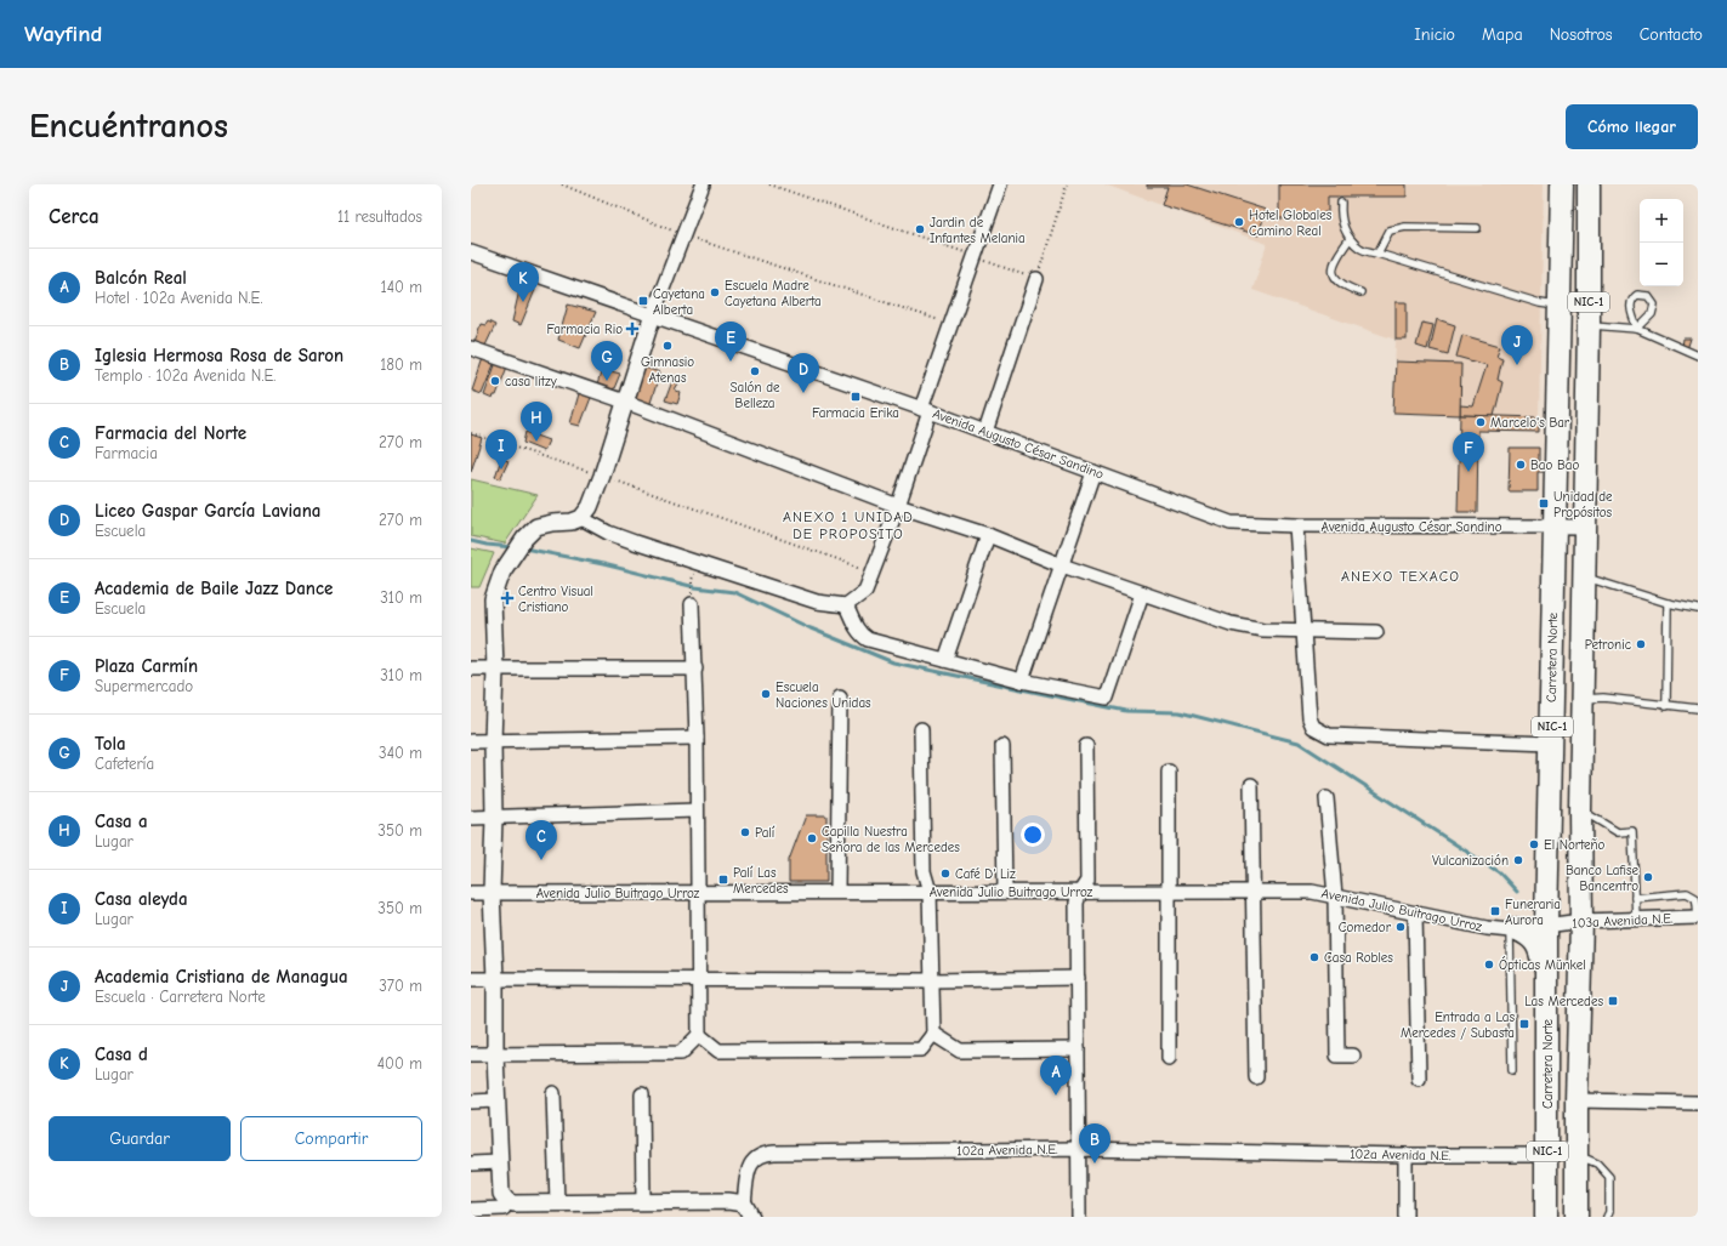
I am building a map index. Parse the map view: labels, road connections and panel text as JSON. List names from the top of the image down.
{
  "streets": {
    "highway": ["NIC-1", "Carretera Norte"],
    "street": [
      "Avenida Augusto César Sandino",
      "Avenida Julio Buitrago Urroz",
      "103a Avenida N.E.",
      "102a Avenida N.E."
    ]
  },
  "crossings": [
    ["NIC-1", "Avenida Augusto César Sandino"],
    ["NIC-1", "103a Avenida N.E."],
    ["Avenida Augusto César Sandino", "Carretera Norte"],
    ["Carretera Norte", "Avenida Julio Buitrago Urroz"],
    ["Carretera Norte", "103a Avenida N.E."],
    ["Carretera Norte", "102a Avenida N.E."],
    ["Avenida Julio Buitrago Urroz", "103a Avenida N.E."]
  ],
  "districts": ["ANEXO 1 UNIDAD DE PROPOSITO", "ANEXO TEXACO"],
  "places": {
    "other": [
      "Hotel Globales Camino Real",
      "Jardin de Infantes Melania",
      "Escuela Madre Cayetana Alberta",
      "Gimnasio Atenas",
      "Salón de Belleza",
      "casa litzy",
      "Marcelo's Bar",
      "Bao Bao",
      "Petronic",
      "Escuela Naciones Unidas",
      "Palí",
      "Capilla Nuestra Señora de las Mercedes",
      "El Norteño",
      "Vulcanización",
      "Café D' Liz",
      "Banco Lafise Bancentro",
      "Comedor",
      "Casa Robles",
      "Ópticas Münkel"
    ],
    "transit": [
      "Cayetana Alberta",
      "Farmacia Erika",
      "Unidad de Propósitos",
      "Palí Las Mercedes",
      "Funeraria Aurora",
      "Las Mercedes",
      "Entrada a Las Mercedes / Subasta"
    ],
    "health": ["Farmacia Rio", "Centro Visual Cristiano"]
  },
  "page": {
    "header": "Wayfind",
    "nav": [
      "Inicio",
      "Mapa",
      "Nosotros",
      "Contacto"
    ],
    "buttons": [
      "Cómo llegar",
      ["Guardar", "Compartir"]
    ],
    "title": "Encuéntranos",
    "heading": ["Cerca", "11 resultados"],
    "map_buttons": ["+", "−"],
    "list": [
      {
        "mark": "A",
        "name": "Balcón Real",
        "note": "Hotel · 102a Avenida N.E.",
        "value": "140 m"
      },
      {
        "mark": "B",
        "name": "Iglesia Hermosa Rosa de Saron",
        "note": "Templo · 102a Avenida N.E.",
        "value": "180 m"
      },
      {
        "mark": "C",
        "name": "Farmacia del Norte",
        "note": "Farmacia",
        "value": "270 m"
      },
      {
        "mark": "D",
        "name": "Liceo Gaspar García Laviana",
        "note": "Escuela",
        "value": "270 m"
      },
      {
        "mark": "E",
        "name": "Academia de Baile Jazz Dance",
        "note": "Escuela",
        "value": "310 m"
      },
      {
        "mark": "F",
        "name": "Plaza Carmín",
        "note": "Supermercado",
        "value": "310 m"
      },
      {
        "mark": "G",
        "name": "Tola",
        "note": "Cafetería",
        "value": "340 m"
      },
      {
        "mark": "H",
        "name": "Casa a",
        "note": "Lugar",
        "value": "350 m"
      },
      {
        "mark": "I",
        "name": "Casa aleyda",
        "note": "Lugar",
        "value": "350 m"
      },
      {
        "mark": "J",
        "name": "Academia Cristiana de Managua",
        "note": "Escuela · Carretera Norte",
        "value": "370 m"
      },
      {
        "mark": "K",
        "name": "Casa d",
        "note": "Lugar",
        "value": "400 m"
      }
    ],
    "pins": [
      "K",
      "E",
      "J",
      "G",
      "D",
      "H",
      "I",
      "F",
      "C",
      "A",
      "B"
    ]
  }
}
